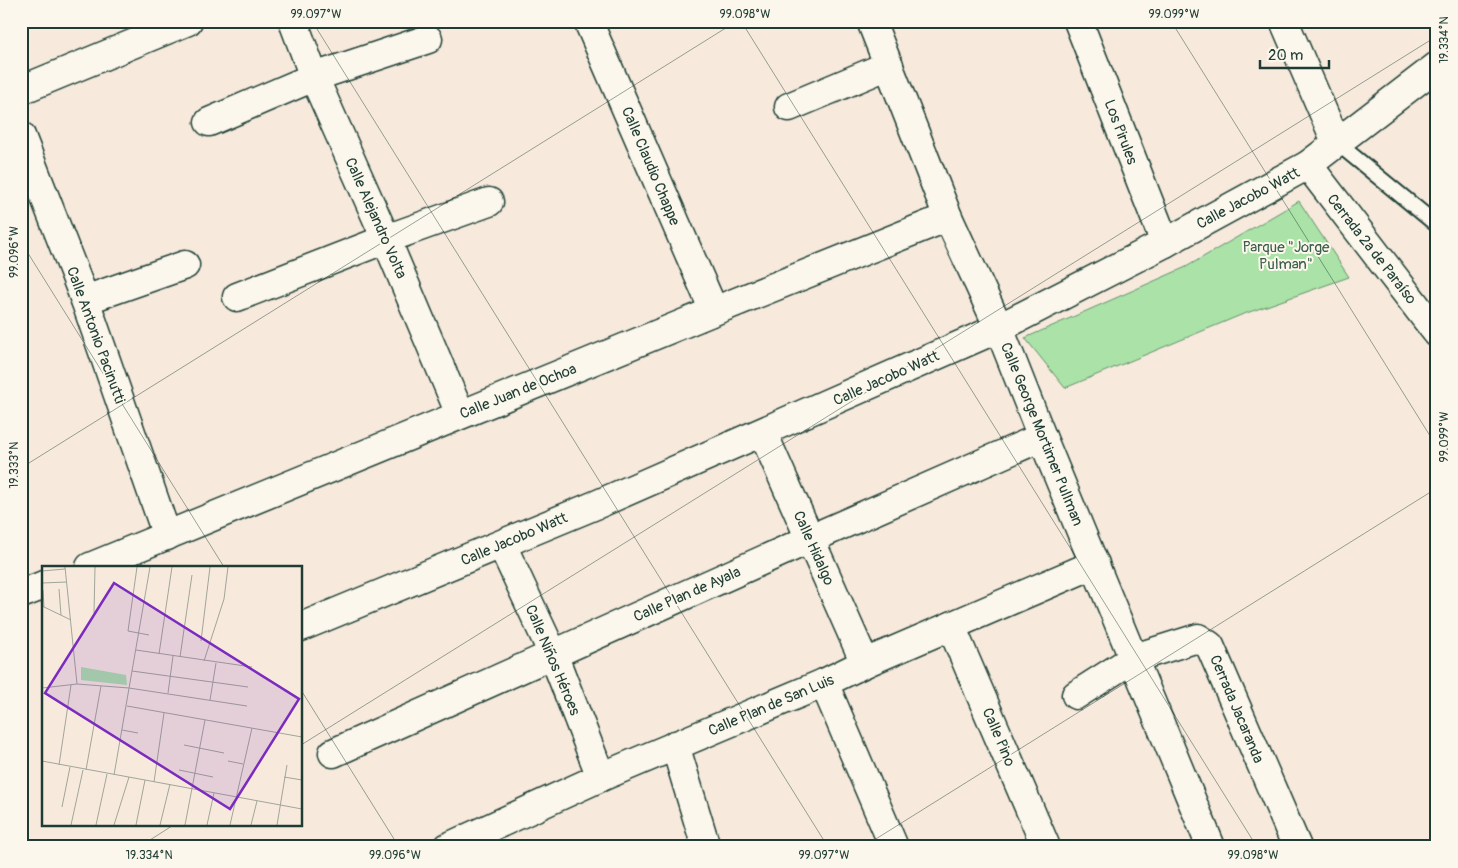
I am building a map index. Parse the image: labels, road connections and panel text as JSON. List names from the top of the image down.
{
  "streets": {
    "street": [
      "Los Pirules",
      "Calle Claudio Chappe",
      "Calle Jacobo Watt",
      "Calle Alejandro Volta",
      "Cerrada 2ª de Paraíso",
      "Calle Antonio Pacinutti",
      "Calle Juan de Ochoa",
      "Calle George Mortimer Pullman",
      "Calle Hidalgo",
      "Calle Plan de Ayala",
      "Calle Niños Héroes",
      "Calle Plan de San Luis",
      "Cerrada Jacaranda",
      "Calle Pino"
    ]
  },
  "crossings": [
    ["Los Pirules", "Calle Jacobo Watt"],
    ["Calle Claudio Chappe", "Calle Juan de Ochoa"],
    ["Calle Jacobo Watt", "Cerrada 2ª de Paraíso"],
    ["Calle Jacobo Watt", "Calle George Mortimer Pullman"],
    ["Calle Jacobo Watt", "Calle Hidalgo"],
    ["Calle Jacobo Watt", "Calle Niños Héroes"],
    ["Calle Alejandro Volta", "Calle Juan de Ochoa"],
    ["Calle Antonio Pacinutti", "Calle Juan de Ochoa"],
    ["Calle Juan de Ochoa", "Calle George Mortimer Pullman"],
    ["Calle George Mortimer Pullman", "Calle Plan de Ayala"],
    ["Calle George Mortimer Pullman", "Calle Plan de San Luis"],
    ["Calle George Mortimer Pullman", "Cerrada Jacaranda"],
    ["Calle Hidalgo", "Calle Plan de Ayala"],
    ["Calle Hidalgo", "Calle Plan de San Luis"],
    ["Calle Plan de Ayala", "Calle Niños Héroes"],
    ["Calle Niños Héroes", "Calle Plan de San Luis"],
    ["Calle Plan de San Luis", "Calle Pino"]
  ],
  "parks": ["Parque \"Jorge Pulman\""],
  "scale_bar": "20 m",
  "coordinates": [
    "99.097°W",
    "99.098°W",
    "99.099°W",
    "19.334°N",
    "99.096°W",
    "19.333°N"
  ]
}
